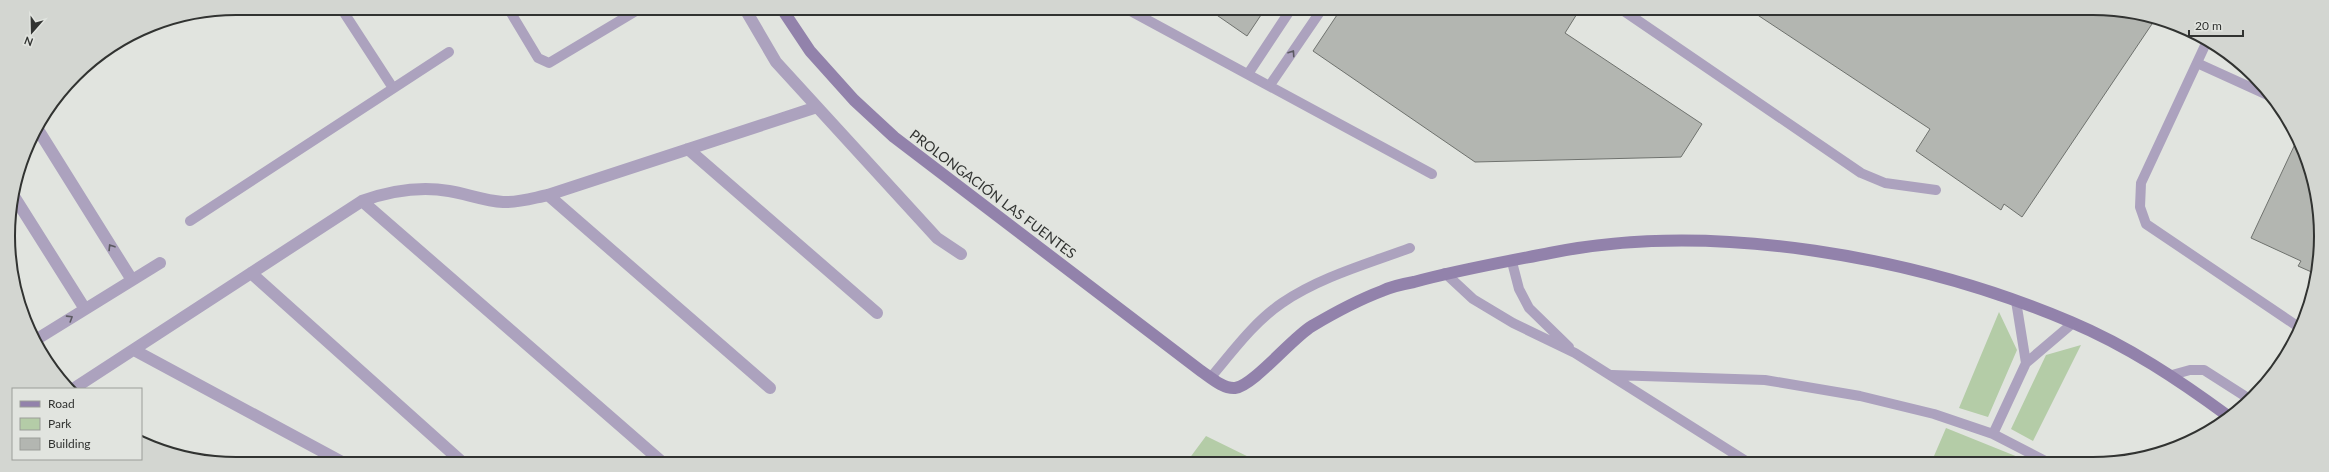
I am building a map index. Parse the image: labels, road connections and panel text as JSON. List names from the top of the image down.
{
  "streets": {
    "street": ["PROLONGACIÓN LAS FUENTES"]
  },
  "legend": ["Road", "Park", "Building"],
  "scale_bar": "20 m",
  "north": "bottom"
}
